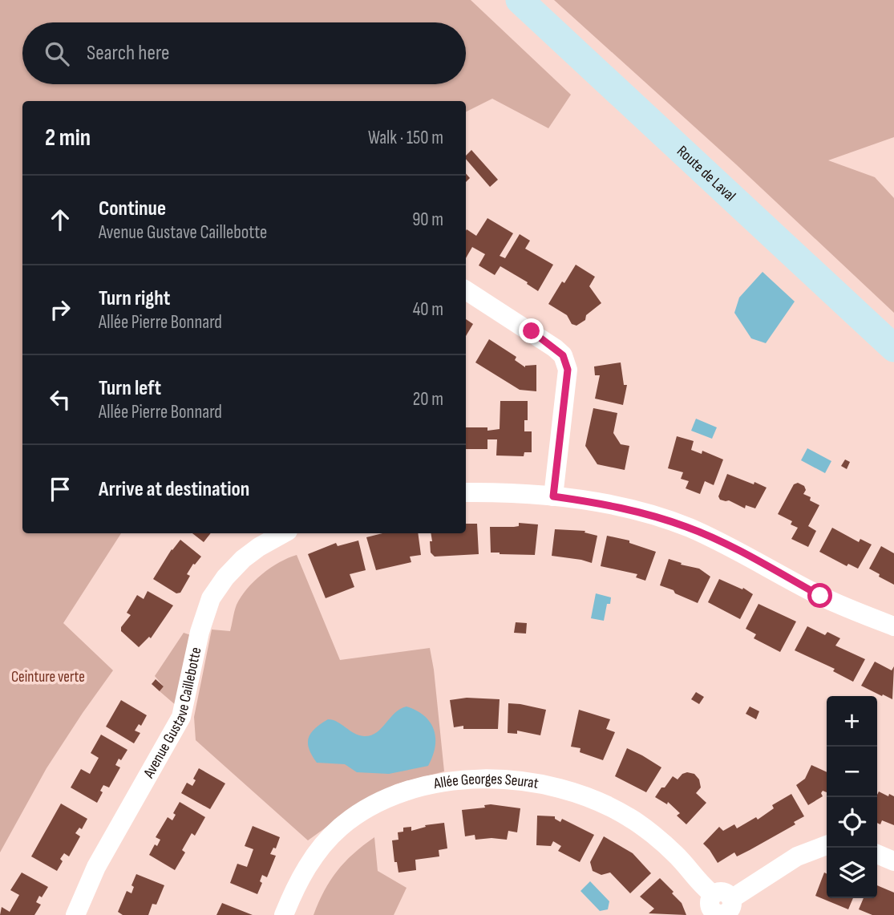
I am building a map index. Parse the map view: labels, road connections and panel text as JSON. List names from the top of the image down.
{
  "streets": {
    "main road": ["Route de Laval"],
    "street": ["Avenue Gustave Caillebotte", "Allée Georges Seurat"]
  },
  "parks": ["Ceinture verte"],
  "page": {
    "search": "Search here",
    "heading": ["2 min", "Walk · 150 m"],
    "list": [
      ["Continue", "Avenue Gustave Caillebotte", "90 m"],
      ["Turn right", "Allée Pierre Bonnard", "40 m"],
      ["Turn left", "Allée Pierre Bonnard", "20 m"],
      "Arrive at destination"
    ],
    "map_buttons": ["+", "−"]
  }
}
